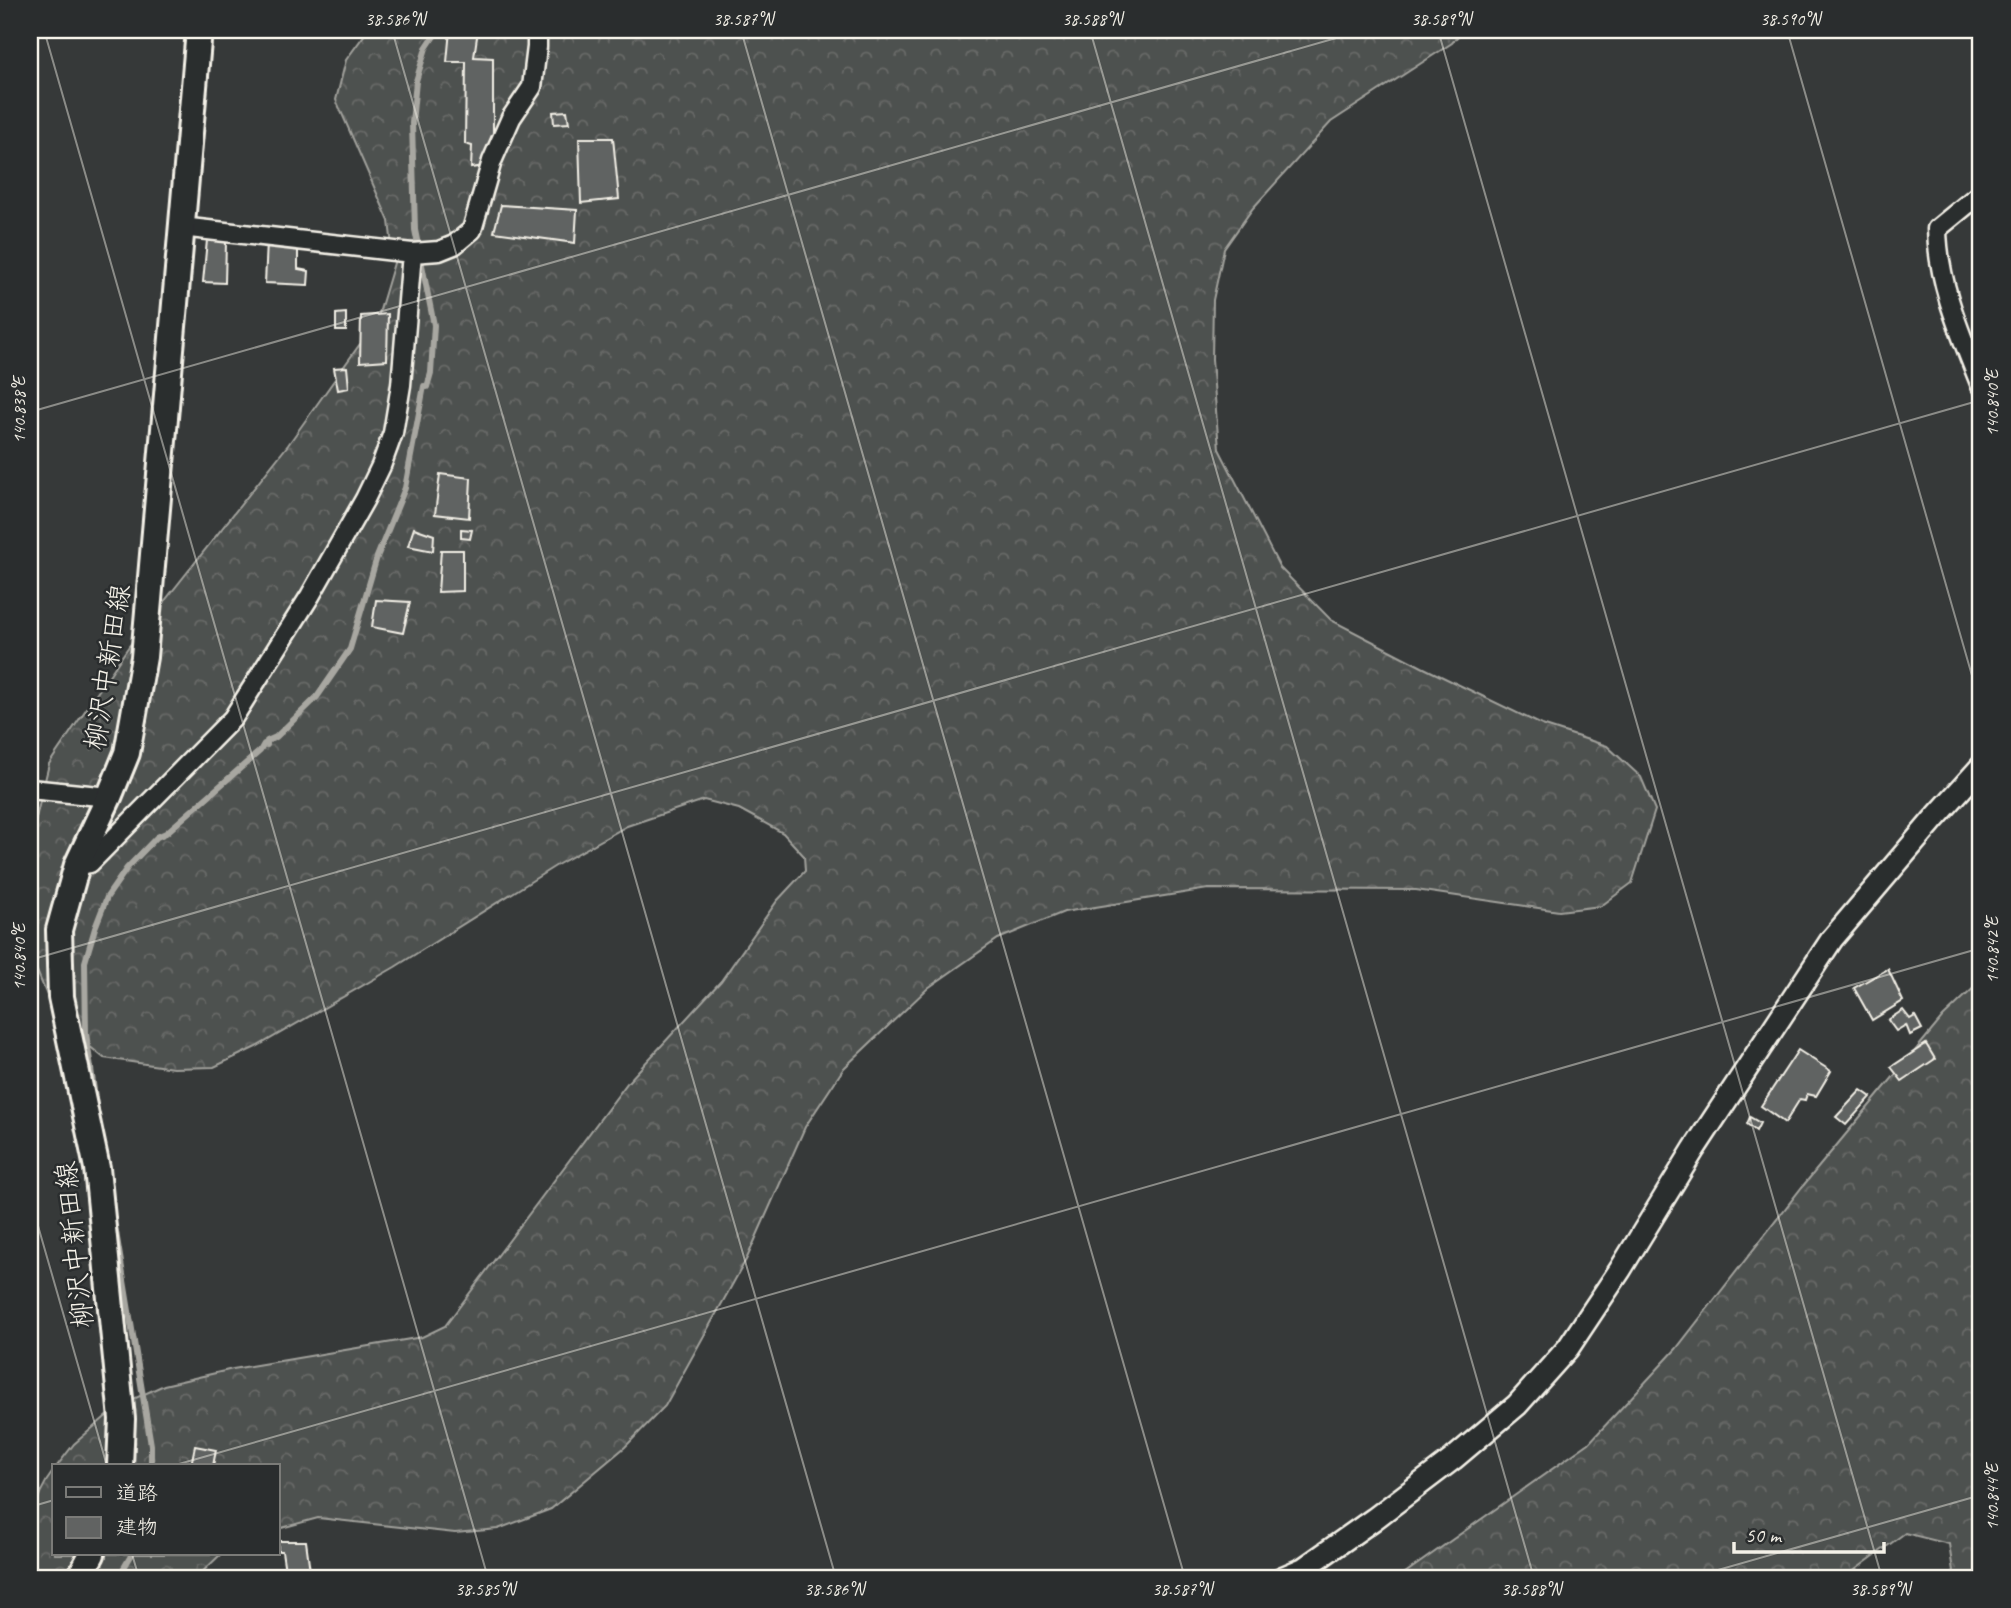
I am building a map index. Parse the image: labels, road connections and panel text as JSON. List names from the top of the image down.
{
  "streets": {
    "main road": ["柳沢中新田線"]
  },
  "legend": ["道路", "建物"],
  "scale_bar": "50 m",
  "coordinates": [
    "38.586°N",
    "38.587°N",
    "38.588°N",
    "38.589°N",
    "38.590°N",
    "140.840°E",
    "140.838°E",
    "140.842°E",
    "140.844°E",
    "38.585°N"
  ]
}
